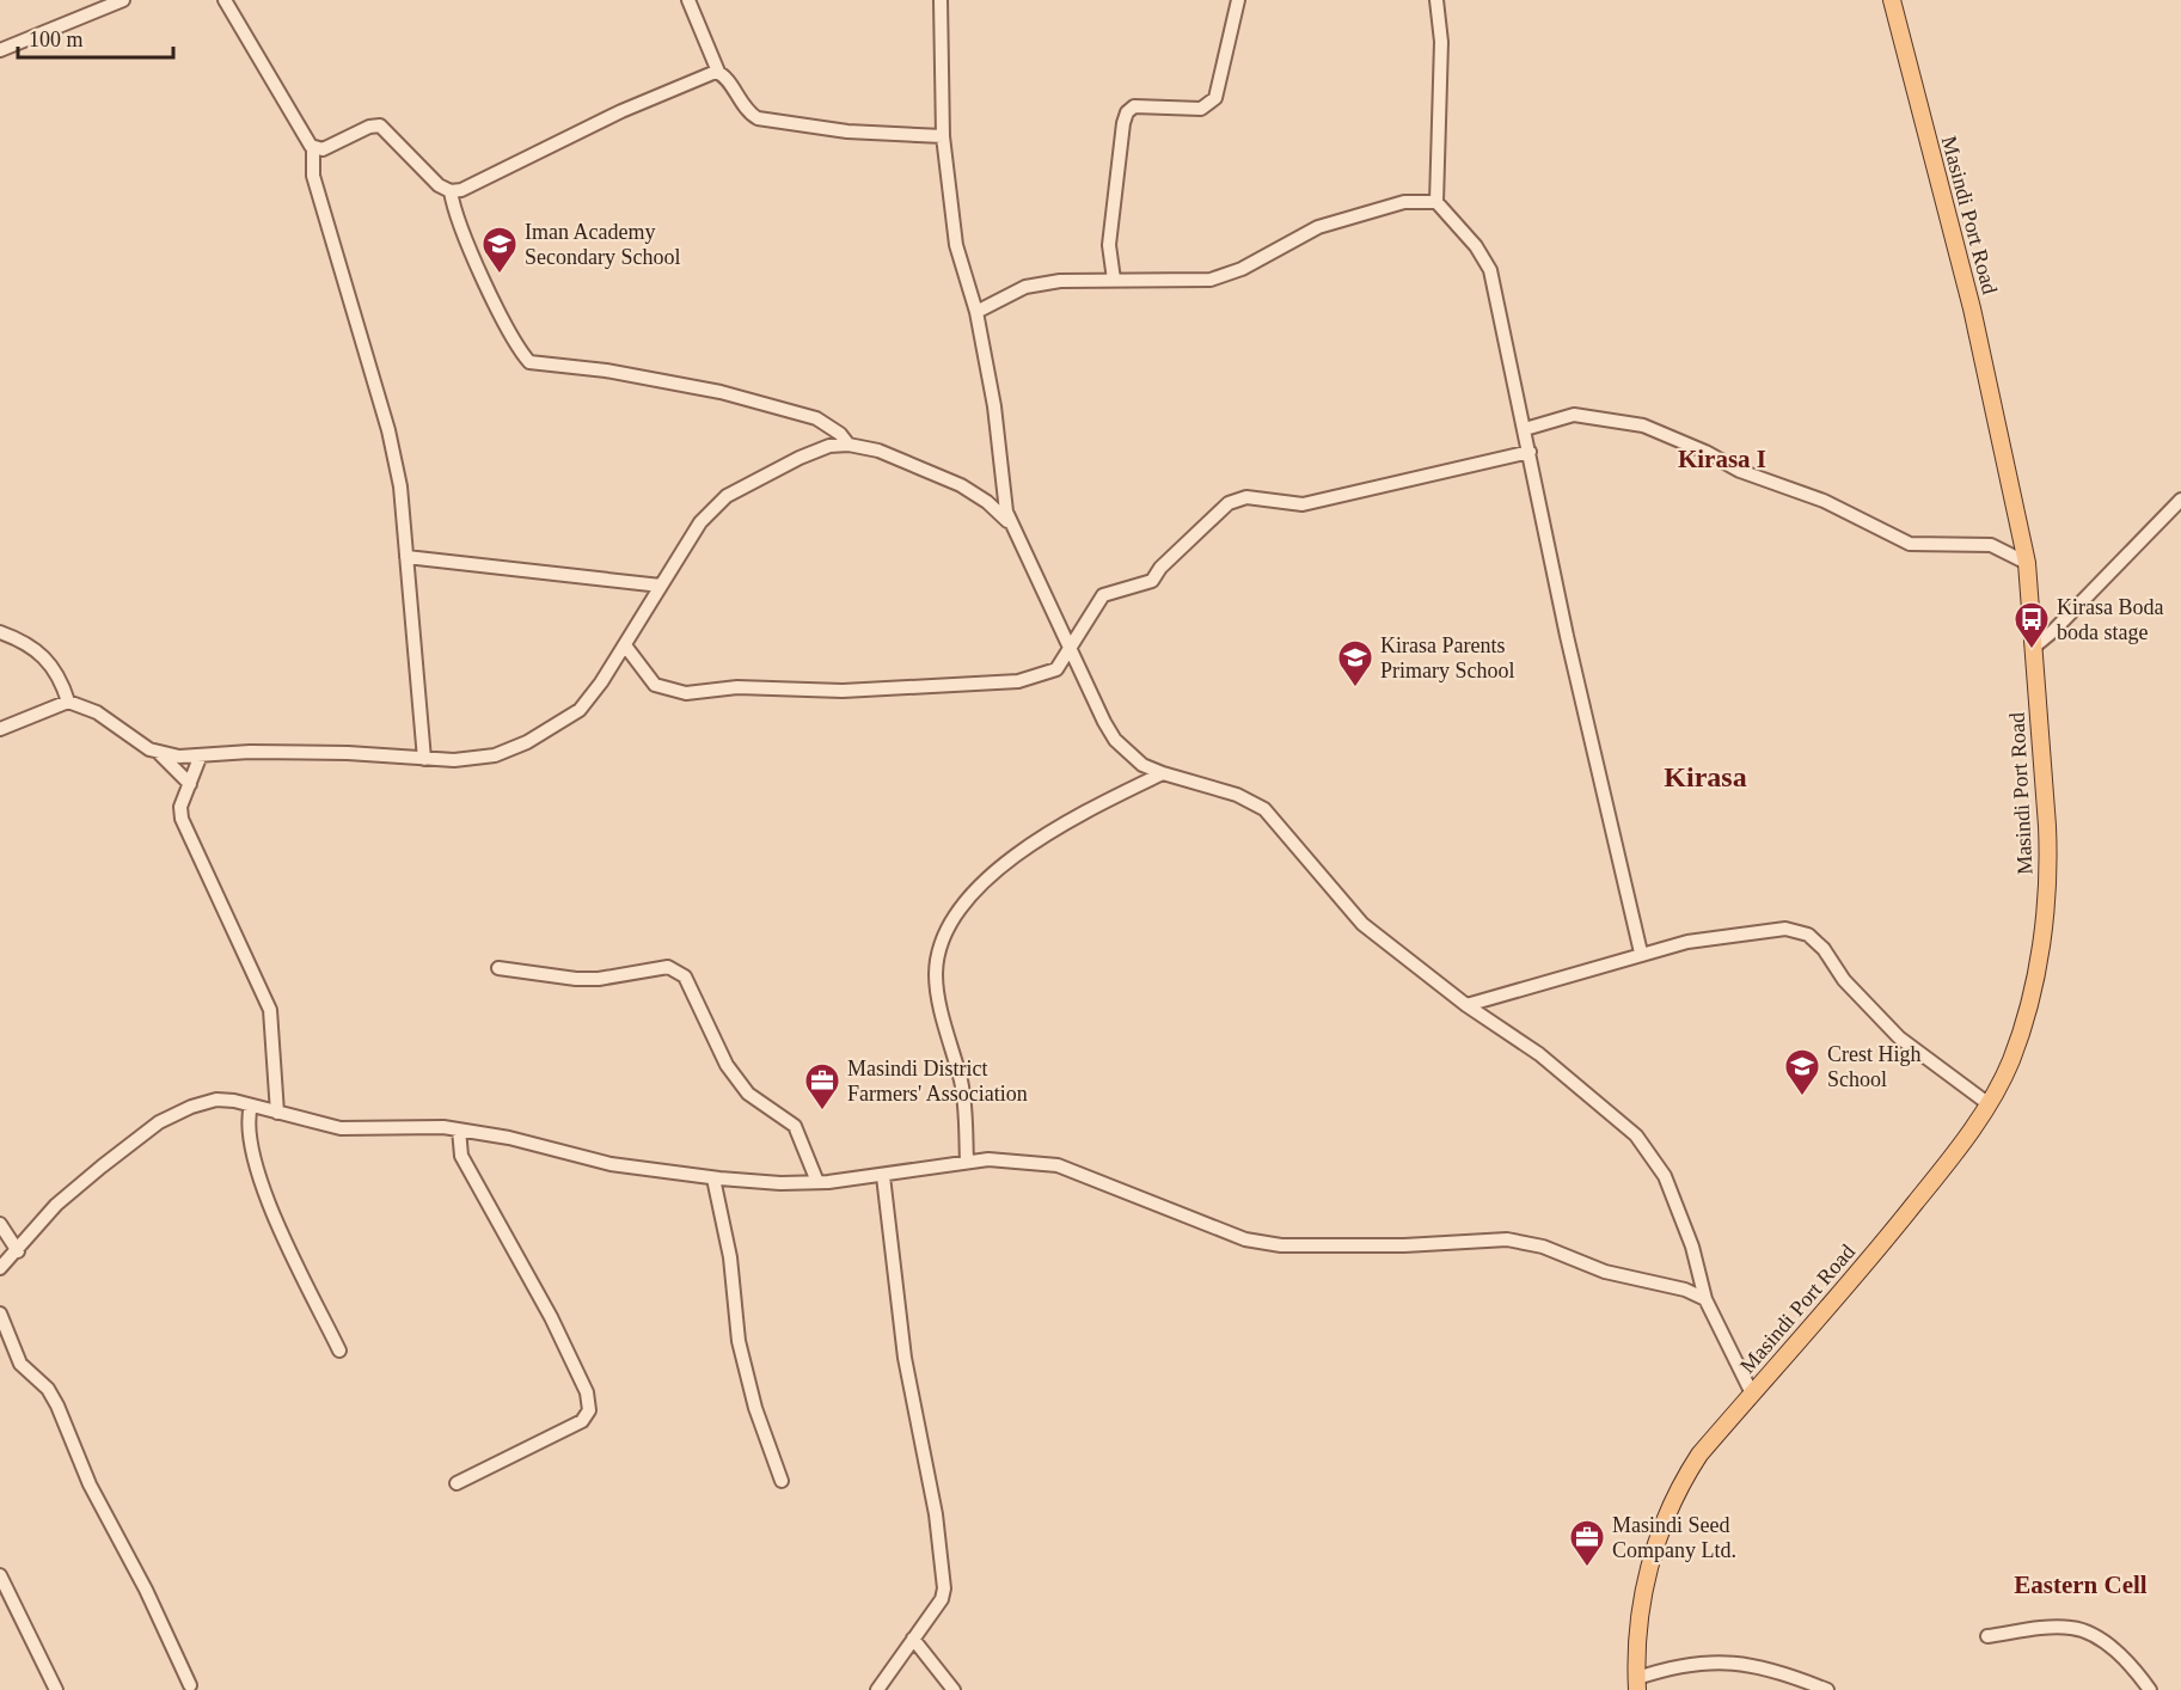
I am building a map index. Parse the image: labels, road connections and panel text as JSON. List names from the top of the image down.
{
  "streets": {
    "main road": ["Masindi Port Road"]
  },
  "districts": ["Kirasa I", "Kirasa", "Eastern Cell"],
  "places": {
    "school or university": ["Iman Academy Secondary School", "Kirasa Parents Primary School", "Crest High School"],
    "bus stop": ["Kirasa Boda boda stage"],
    "office": ["Masindi District Farmers' Association", "Masindi Seed Company Ltd."]
  },
  "scale_bar": "100 m"
}
